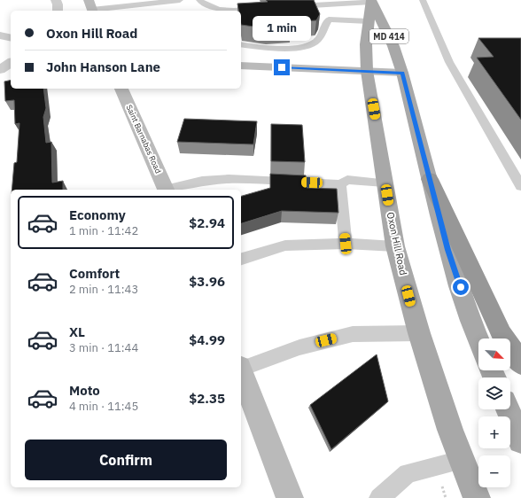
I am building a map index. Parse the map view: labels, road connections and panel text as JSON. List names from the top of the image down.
{
  "streets": {
    "main road": ["MD 414", "Saint Barnabas Road", "Oxon Hill Road"]
  },
  "crossings": [
    ["MD 414", "Oxon Hill Road"]
  ],
  "north": "bottom right",
  "page": {
    "banner": ["Oxon Hill Road", "John Hanson Lane"],
    "bubble": "1 min",
    "list": [
      {
        "name": "Economy",
        "note": "1 min · 11:42",
        "value": "$2.94"
      },
      {
        "name": "Comfort",
        "note": "2 min · 11:43",
        "value": "$3.96"
      },
      {
        "name": "XL",
        "note": "3 min · 11:44",
        "value": "$4.99"
      },
      {
        "name": "Moto",
        "note": "4 min · 11:45",
        "value": "$2.35"
      }
    ],
    "map_buttons": ["+", "−"],
    "buttons": "Confirm"
  }
}
